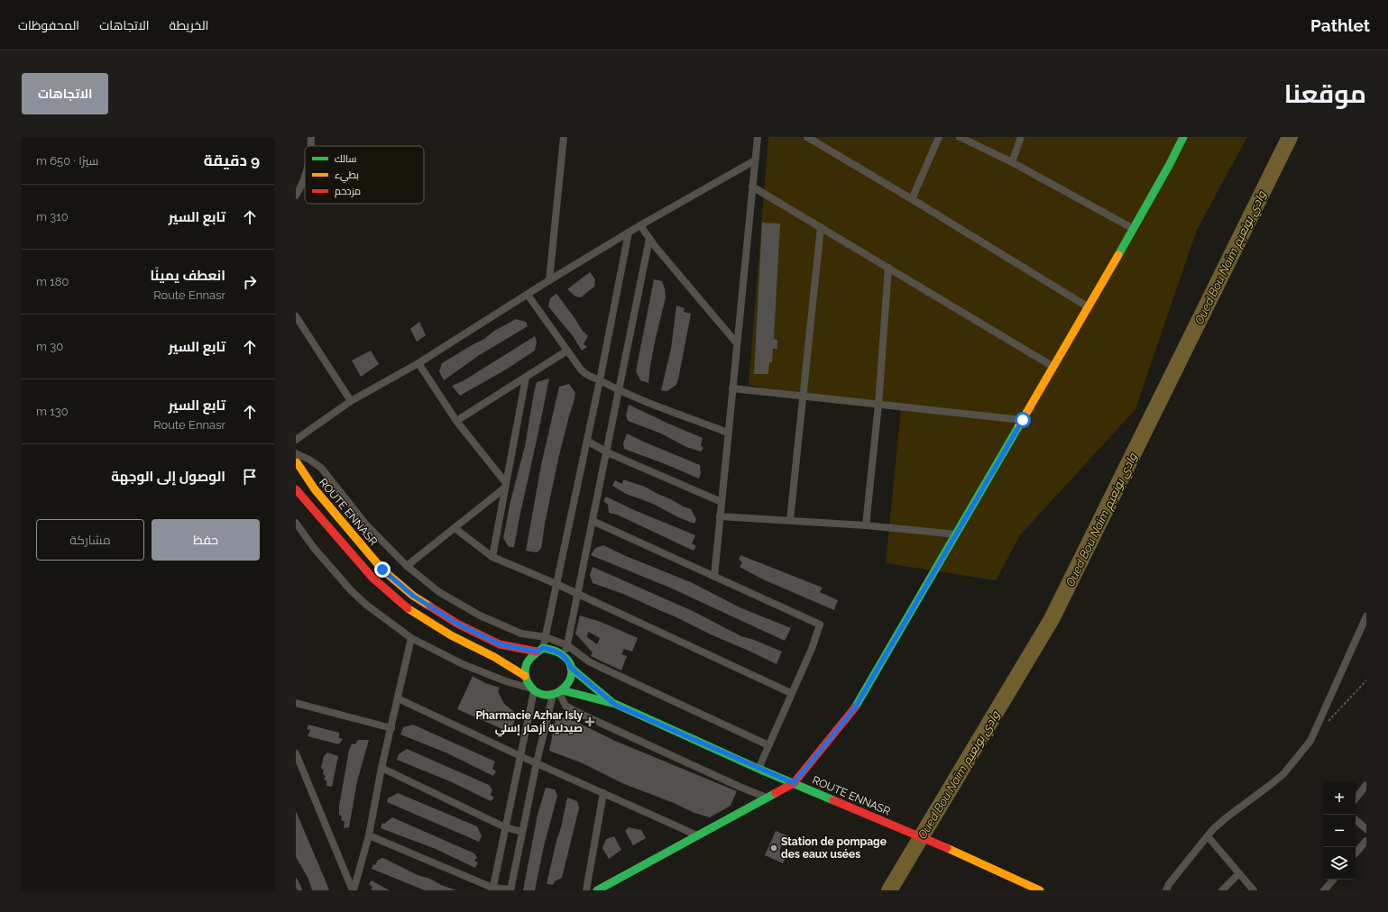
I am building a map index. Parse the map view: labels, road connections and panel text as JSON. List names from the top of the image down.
{
  "streets": {
    "main road": ["ROUTE ENNASR"]
  },
  "water": ["Oued Bou Naïm وادي بونعيم"],
  "places": {
    "health": ["Pharmacie Azhar Isly صيدلية أزهار إسلي"],
    "other": ["Station de pompage des eaux usées"]
  },
  "legend": ["سالك", "بطيء", "مزدحم"],
  "page": {
    "header": "Pathlet",
    "nav": ["الخريطة", "الاتجاهات", "المحفوظات"],
    "title": "موقعنا",
    "buttons": [
      "الاتجاهات",
      ["حفظ", "مشاركة"]
    ],
    "heading": ["9 دقيقة", "سيرًا · 650 m"],
    "list": [
      ["تابع السير", "310 m"],
      ["انعطف يمينًا", "Route Ennasr", "180 m"],
      ["تابع السير", "30 m"],
      ["تابع السير", "Route Ennasr", "130 m"],
      "الوصول إلى الوجهة"
    ],
    "map_buttons": ["+", "−"]
  }
}
